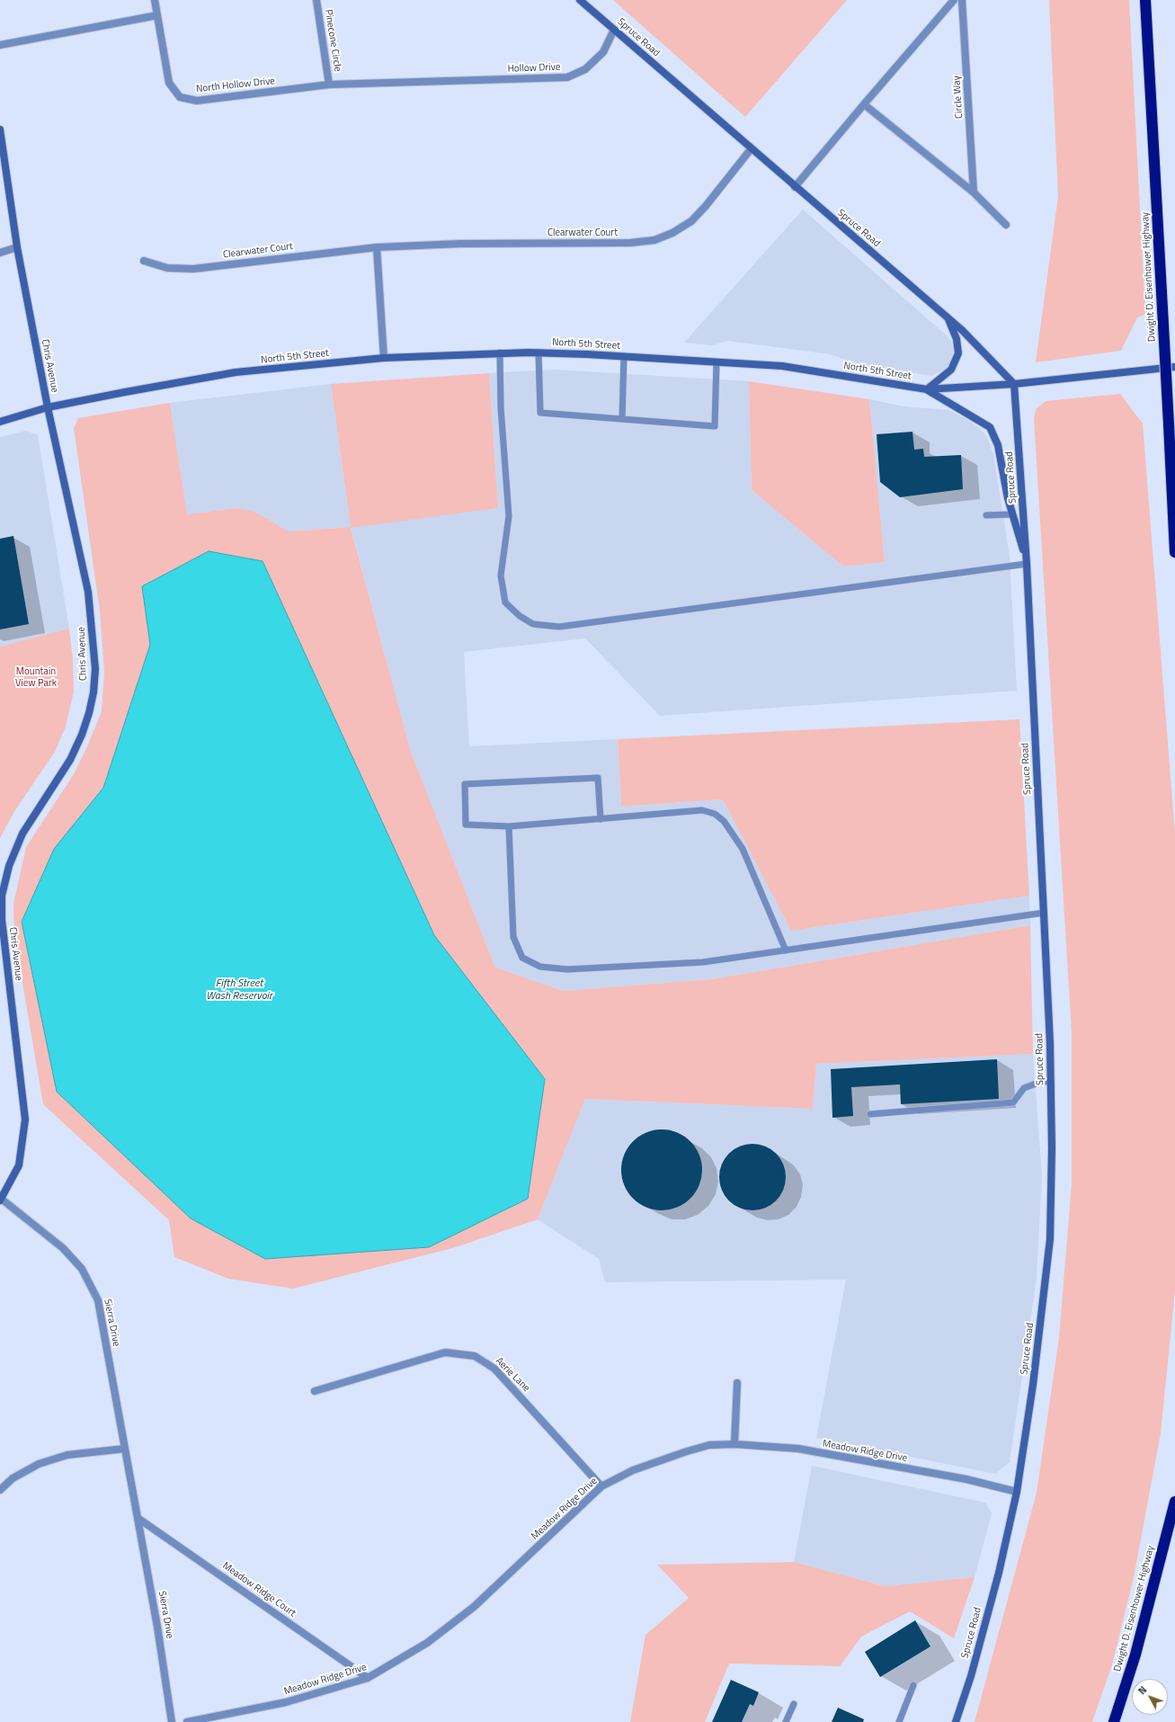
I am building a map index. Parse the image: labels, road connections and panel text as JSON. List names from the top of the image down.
{
  "streets": {
    "highway": ["Dwight D. Eisenhower Highway"],
    "street": [
      "Spruce Road",
      "Pinecone Circle",
      "Hollow Drive",
      "North Hollow Drive",
      "Circle Way",
      "Clearwater Court",
      "North 5th Street",
      "Chris Avenue",
      "Sierra Drive",
      "Aerie Lane",
      "Meadow Ridge Drive",
      "Meadow Ridge Court"
    ]
  },
  "crossings": [
    ["Spruce Road", "Hollow Drive"],
    ["Spruce Road", "Clearwater Court"],
    ["Spruce Road", "North 5th Street"],
    ["Spruce Road", "Meadow Ridge Drive"],
    ["Pinecone Circle", "North Hollow Drive"],
    ["Hollow Drive", "North Hollow Drive"],
    ["North 5th Street", "Chris Avenue"],
    ["Chris Avenue", "Sierra Drive"],
    ["Sierra Drive", "Meadow Ridge Court"],
    ["Aerie Lane", "Meadow Ridge Drive"],
    ["Meadow Ridge Drive", "Meadow Ridge Court"]
  ],
  "water": ["Fifth Street Wash Reservoir"],
  "parks": ["Mountain View Park"],
  "north": "top left"
}
